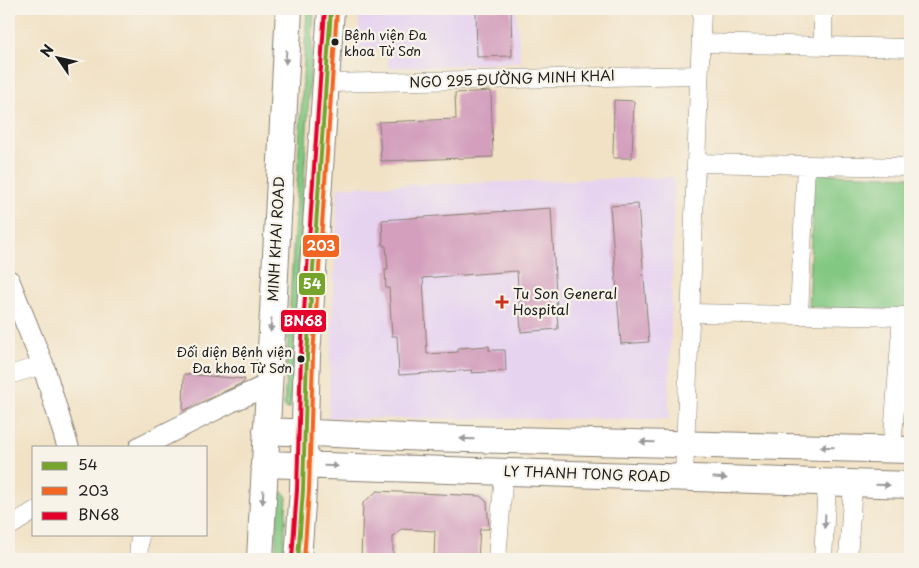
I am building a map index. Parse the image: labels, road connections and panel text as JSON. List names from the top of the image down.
{
  "streets": {
    "main road": ["MINH KHAI ROAD", "LY THANH TONG ROAD"],
    "street": ["NGO 295 ĐƯỜNG MINH KHAI"]
  },
  "crossings": [
    ["MINH KHAI ROAD", "LY THANH TONG ROAD"]
  ],
  "places": {
    "other": ["Bệnh viện Đa khoa Từ Sơn", "Đối diện Bệnh viện Đa khoa Từ Sơn"],
    "health": ["Tu Son General Hospital"]
  },
  "lines": ["transit line 54", "transit line 203", "transit line BN68"],
  "legend": ["54", "203", "BN68"],
  "north": "top left"
}
